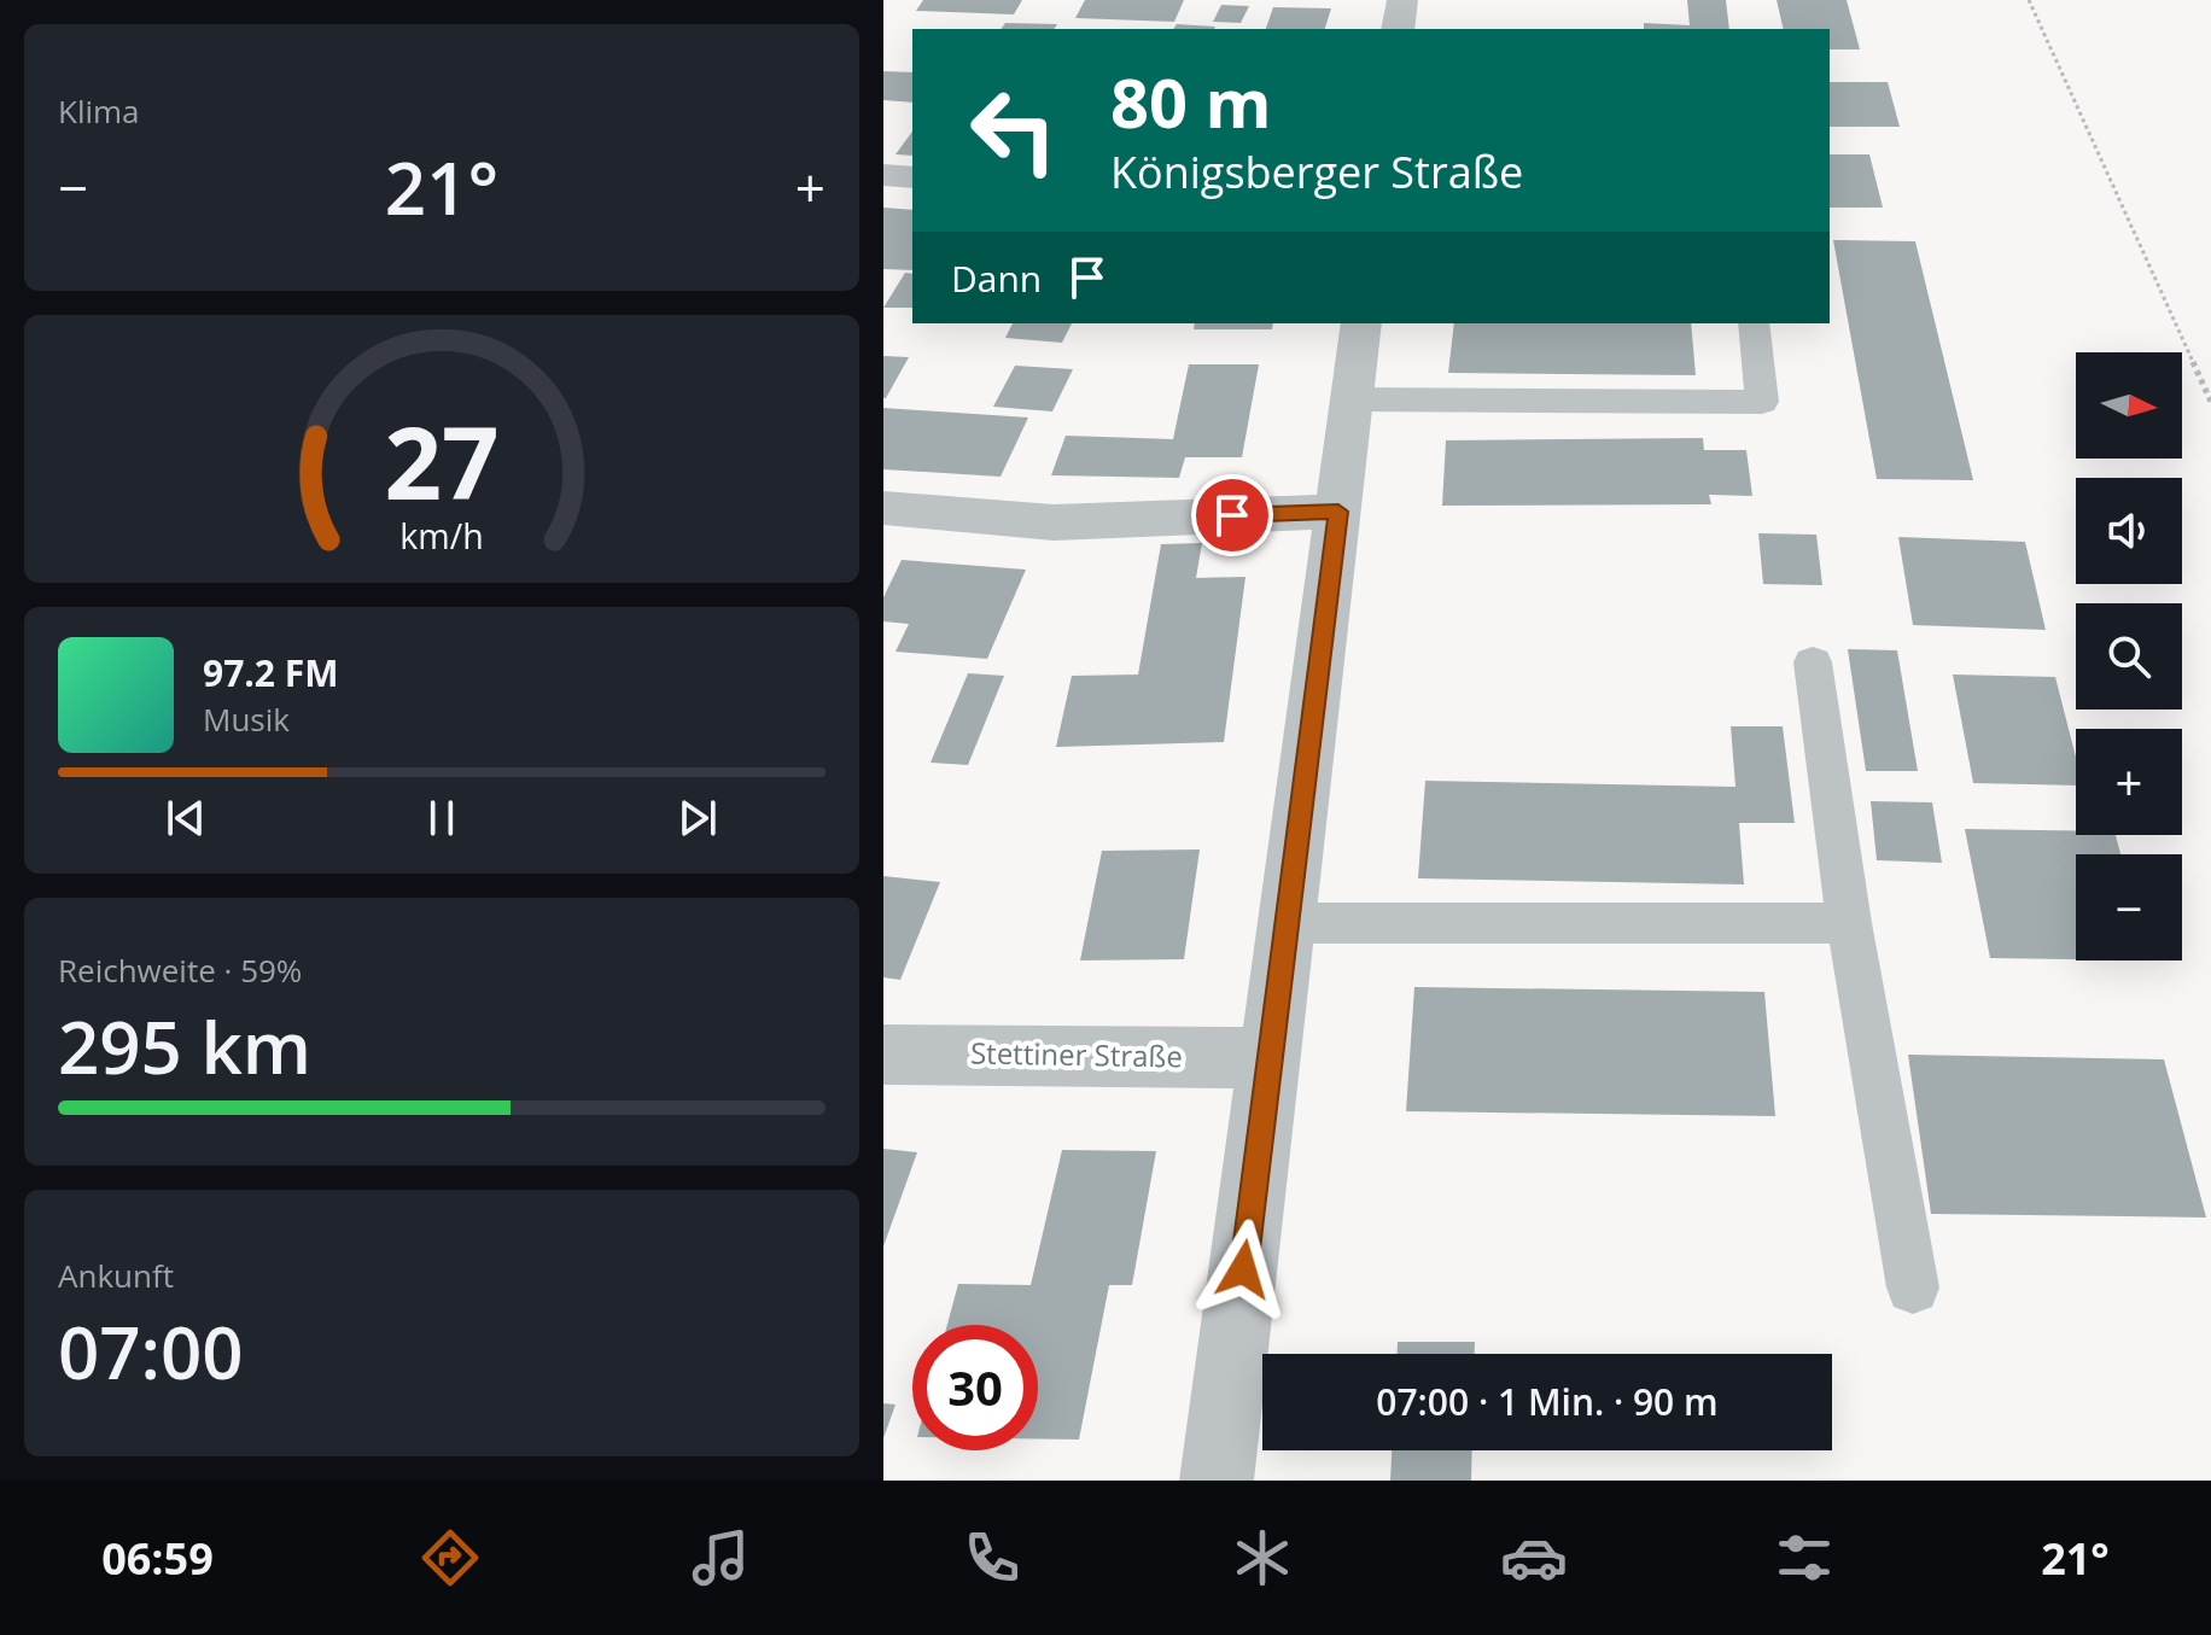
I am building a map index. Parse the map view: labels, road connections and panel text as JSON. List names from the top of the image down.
{
  "streets": {
    "street": ["Stettiner Straße"]
  },
  "north": "right",
  "page": {
    "tile": [
      "Klima",
      ["Reichweite · 59%", "295 km"],
      ["Ankunft", "07:00"]
    ],
    "turn": ["80 m", "Königsberger Straße"],
    "heat": ["−", "21°", "+"],
    "then": "Dann",
    "map_buttons": ["+", "−"],
    "song": ["97.2 FM", "Musik"],
    "limit": "30",
    "trip": "07:00 · 1 Min. · 90 m",
    "tabs": ["06:59", "21°"],
    "gauge": ["27", "km/h"]
  }
}
